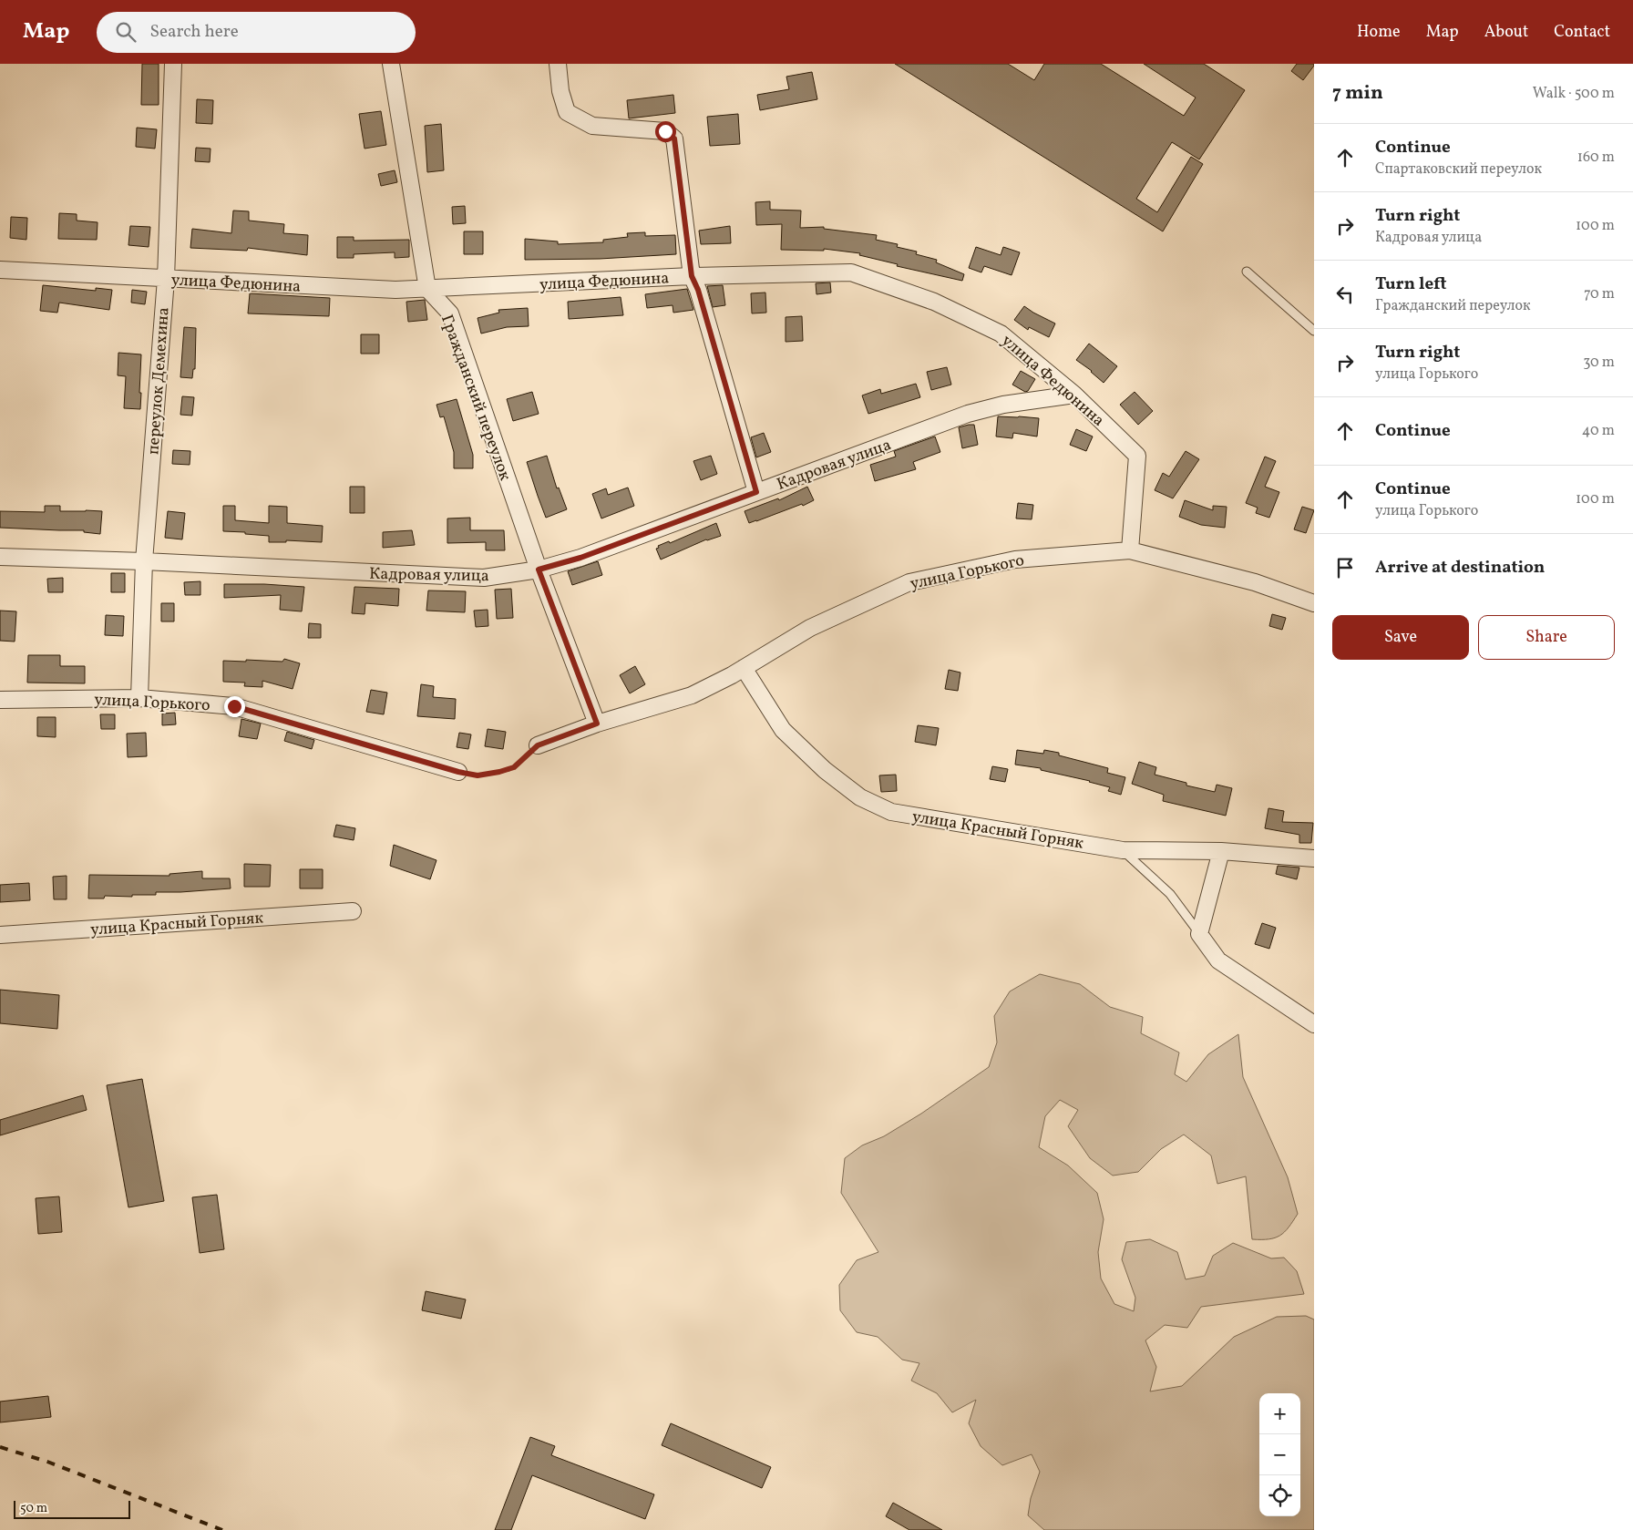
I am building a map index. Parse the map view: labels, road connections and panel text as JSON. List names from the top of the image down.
{
  "streets": {
    "street": [
      "улица Федюнина",
      "переулок Демехина",
      "Гражданский переулок",
      "Кадровая улица",
      "улица Горького",
      "улица Красный Горняк"
    ]
  },
  "crossings": [
    ["улица Федюнина", "переулок Демехина"],
    ["улица Федюнина", "Гражданский переулок"],
    ["улица Федюнина", "Кадровая улица"],
    ["улица Федюнина", "улица Горького"],
    ["переулок Демехина", "Кадровая улица"],
    ["переулок Демехина", "улица Горького"],
    ["Гражданский переулок", "Кадровая улица"],
    ["Гражданский переулок", "улица Горького"],
    ["улица Горького", "улица Красный Горняк"]
  ],
  "scale_bar": "50 m",
  "page": {
    "header": "Map",
    "search": "Search here",
    "nav": [
      "Home",
      "Map",
      "About",
      "Contact"
    ],
    "heading": ["7 min", "Walk · 500 m"],
    "list": [
      ["Continue", "Спартаковский переулок", "160 m"],
      ["Turn right", "Кадровая улица", "100 m"],
      ["Turn left", "Гражданский переулок", "70 m"],
      ["Turn right", "улица Горького", "30 m"],
      ["Continue", "40 m"],
      ["Continue", "улица Горького", "100 m"],
      "Arrive at destination"
    ],
    "buttons": ["Save", "Share"],
    "map_buttons": ["+", "−"],
    "scale": "50 m"
  }
}
